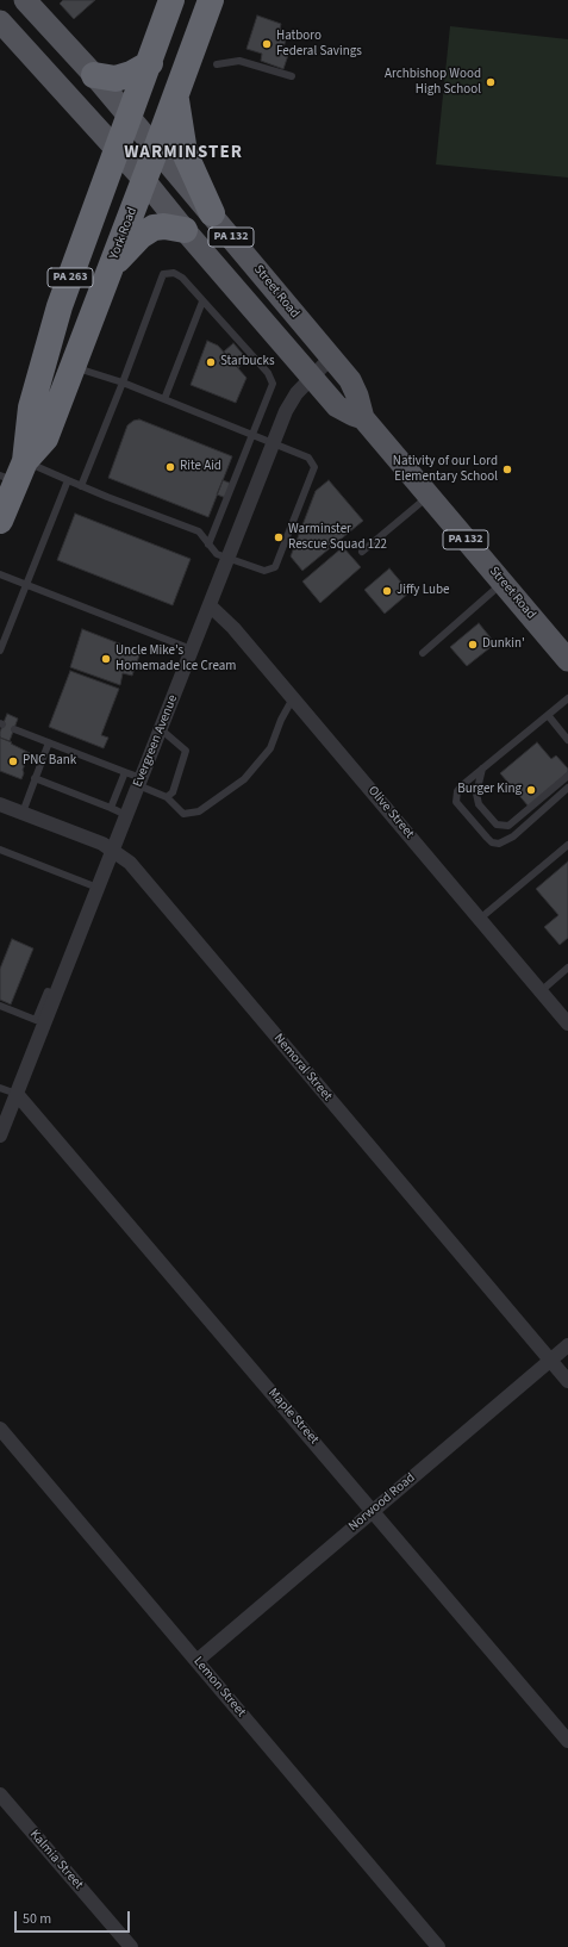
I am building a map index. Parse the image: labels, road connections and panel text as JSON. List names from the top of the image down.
{
  "streets": {
    "highway": ["York Road", "PA 263"],
    "main road": ["PA 132", "Street Road"],
    "street": [
      "Evergreen Avenue",
      "Olive Street",
      "Nemoral Street",
      "Maple Street",
      "Norwood Road",
      "Lemon Street",
      "Kalmia Street"
    ]
  },
  "crossings": [
    ["York Road", "Street Road"],
    ["Street Road", "Evergreen Avenue"],
    ["Evergreen Avenue", "Olive Street"],
    ["Evergreen Avenue", "Nemoral Street"],
    ["Evergreen Avenue", "Maple Street"],
    ["Nemoral Street", "Norwood Road"],
    ["Maple Street", "Norwood Road"],
    ["Norwood Road", "Lemon Street"]
  ],
  "districts": ["WARMINSTER"],
  "places": [
    "Hatboro Federal Savings",
    "Archbishop Wood High School",
    "Starbucks",
    "Rite Aid",
    "Nativity of our Lord Elementary School",
    "Warminster Rescue Squad 122",
    "Jiffy Lube",
    "Dunkin'",
    "Uncle Mike's Homemade Ice Cream",
    "PNC Bank",
    "Burger King"
  ],
  "scale_bar": "50 m"
}
